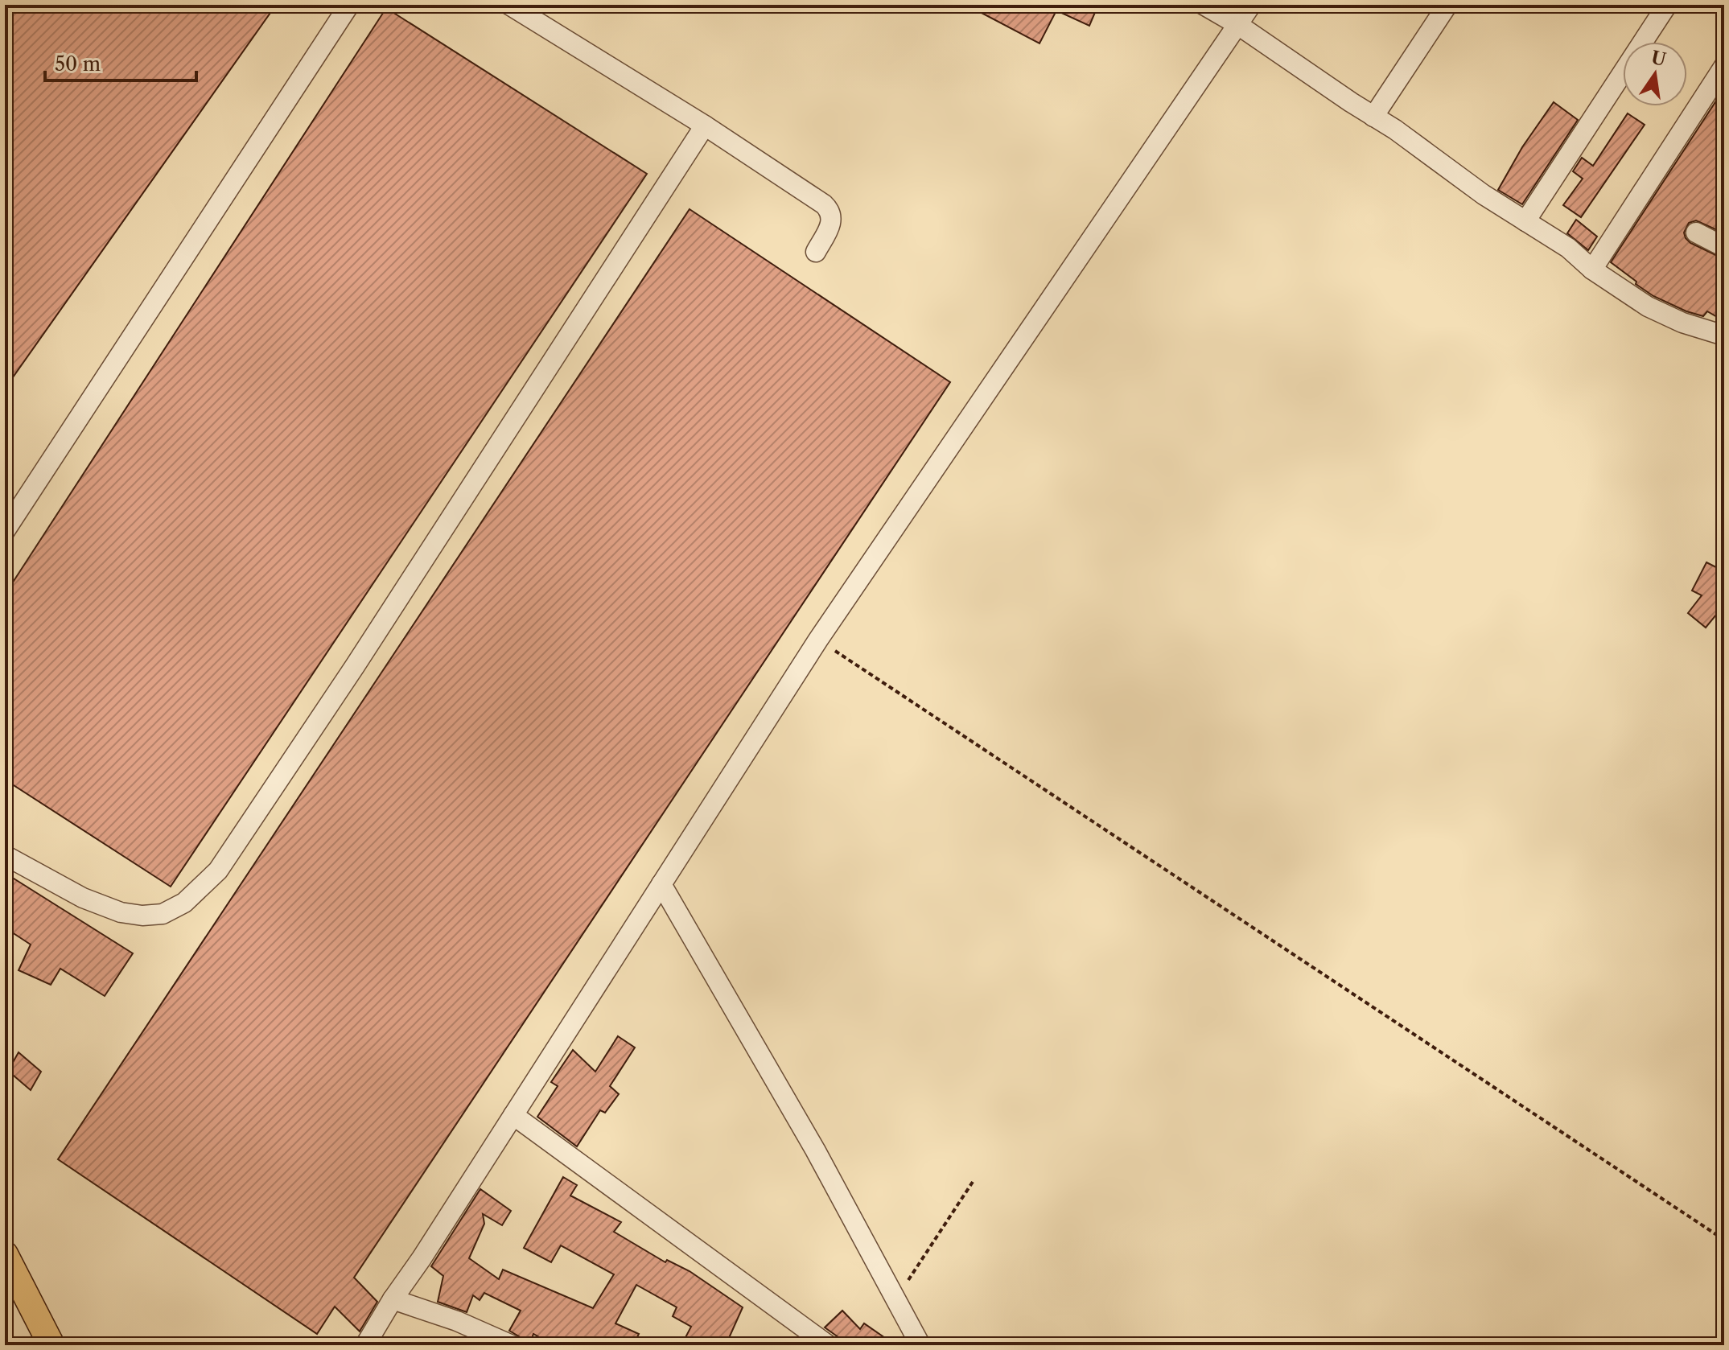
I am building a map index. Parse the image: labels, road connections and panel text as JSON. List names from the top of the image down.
{
  "scale_bar": "50 m",
  "north": "top"
}
